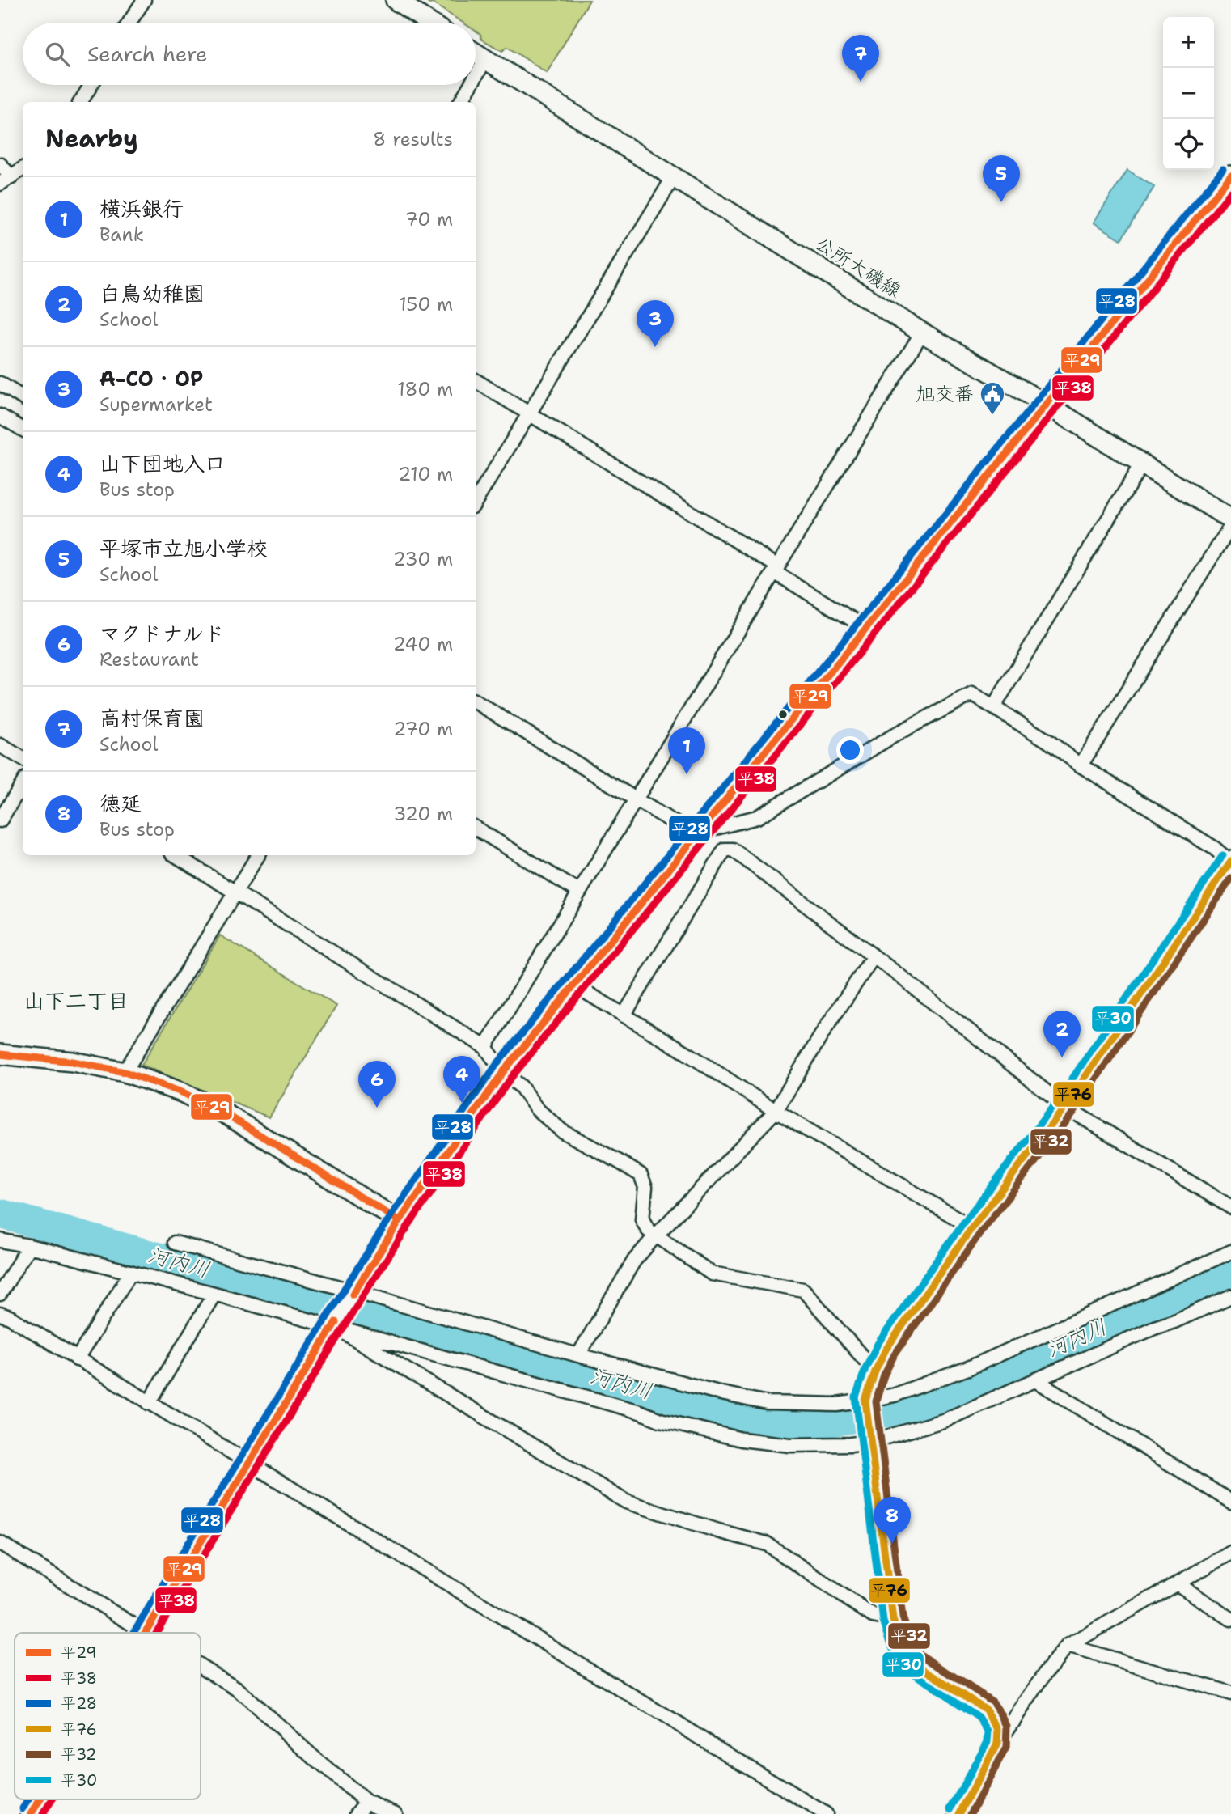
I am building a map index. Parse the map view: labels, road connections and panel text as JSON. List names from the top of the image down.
{
  "streets": {
    "street": ["公所大磯線"]
  },
  "districts": ["山下二丁目"],
  "water": ["河内川"],
  "places": {
    "public building": ["旭交番"]
  },
  "lines": [
    "transit line 平28",
    "transit line 平29",
    "transit line 平38",
    "transit line 平30",
    "transit line 平76",
    "transit line 平32"
  ],
  "legend": [
    "平29",
    "平38",
    "平28",
    "平76",
    "平32",
    "平30"
  ],
  "page": {
    "map_buttons": ["+", "−"],
    "search": "Search here",
    "pins": [
      "7",
      "5",
      "3",
      "1",
      "2",
      "4",
      "6",
      "8"
    ],
    "heading": ["Nearby", "8 results"],
    "list": [
      {
        "mark": "1",
        "name": "横浜銀行",
        "note": "Bank",
        "value": "70 m"
      },
      {
        "mark": "2",
        "name": "白鳥幼稚園",
        "note": "School",
        "value": "150 m"
      },
      {
        "mark": "3",
        "name": "A-CO・OP",
        "note": "Supermarket",
        "value": "180 m"
      },
      {
        "mark": "4",
        "name": "山下団地入口",
        "note": "Bus stop",
        "value": "210 m"
      },
      {
        "mark": "5",
        "name": "平塚市立旭小学校",
        "note": "School",
        "value": "230 m"
      },
      {
        "mark": "6",
        "name": "マクドナルド",
        "note": "Restaurant",
        "value": "240 m"
      },
      {
        "mark": "7",
        "name": "高村保育園",
        "note": "School",
        "value": "270 m"
      },
      {
        "mark": "8",
        "name": "徳延",
        "note": "Bus stop",
        "value": "320 m"
      }
    ]
  }
}
